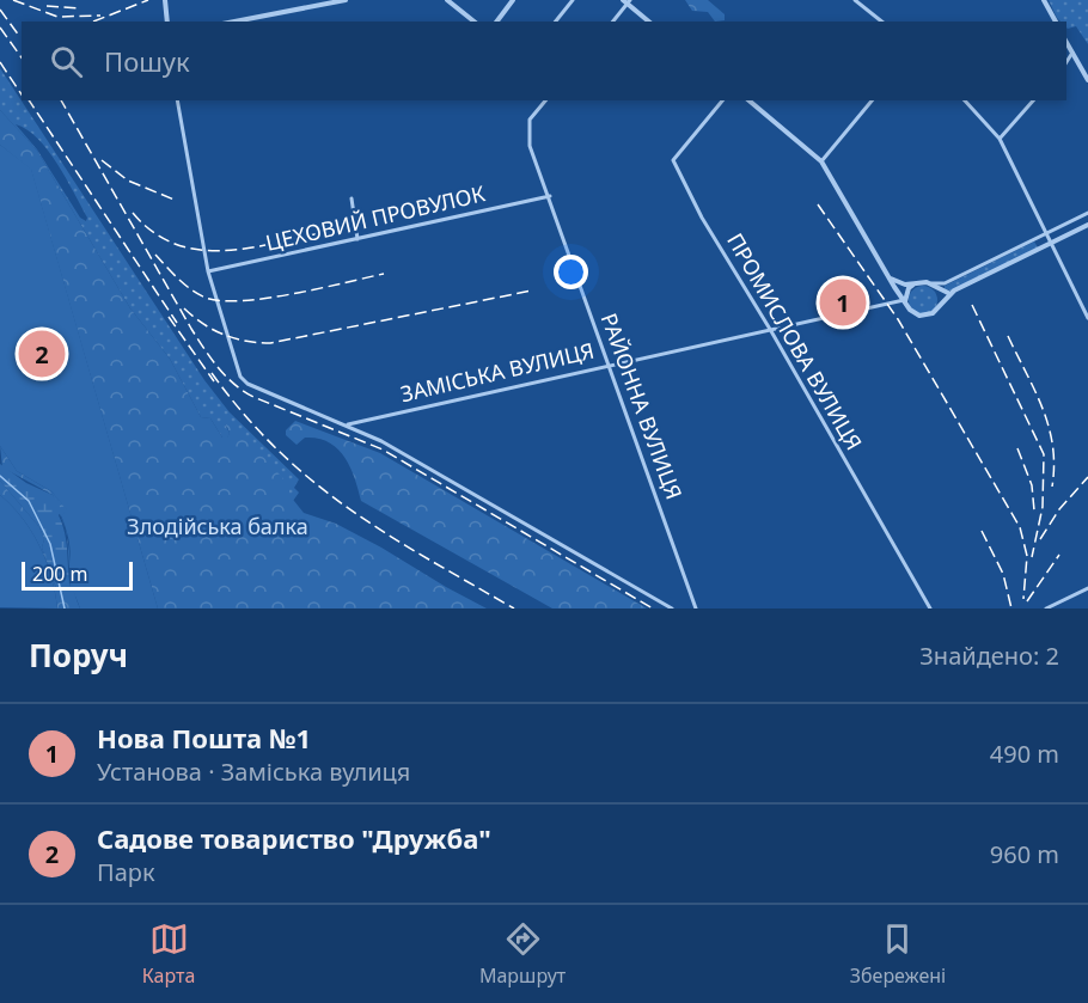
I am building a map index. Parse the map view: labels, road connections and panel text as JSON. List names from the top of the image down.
{
  "streets": {
    "street": [
      "ЦЕХОВИЙ ПРОВУЛОК",
      "ПРОМИСЛОВА ВУЛИЦЯ",
      "ЗАМІСЬКА ВУЛИЦЯ",
      "РАЙОННА ВУЛИЦЯ"
    ]
  },
  "crossings": [
    ["ЦЕХОВИЙ ПРОВУЛОК", "РАЙОННА ВУЛИЦЯ"],
    ["ПРОМИСЛОВА ВУЛИЦЯ", "ЗАМІСЬКА ВУЛИЦЯ"],
    ["ЗАМІСЬКА ВУЛИЦЯ", "РАЙОННА ВУЛИЦЯ"]
  ],
  "parks": ["Злодійська балка"],
  "scale_bar": "200 m",
  "page": {
    "search": "Пошук",
    "pins": ["1", "2"],
    "scale": "200 m",
    "heading": ["Поруч", "Знайдено: 2"],
    "list": [
      {
        "mark": "1",
        "name": "Нова Пошта №1",
        "note": "Установа · Заміська вулиця",
        "value": "490 m"
      },
      {
        "mark": "2",
        "name": "Садове товариство \"Дружба\"",
        "note": "Парк",
        "value": "960 m"
      }
    ],
    "nav": ["Карта", "Маршрут", "Збережені"]
  }
}
